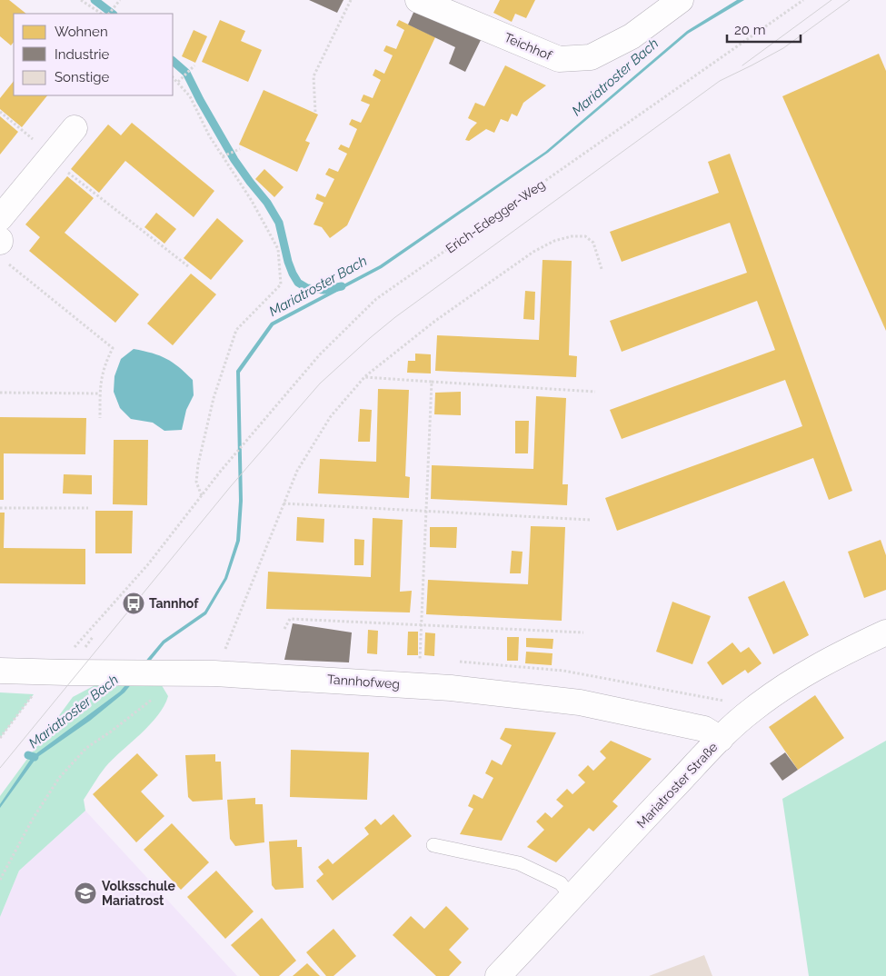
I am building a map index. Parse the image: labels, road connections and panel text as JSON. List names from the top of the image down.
{
  "streets": {
    "street": ["Teichhof", "Tannhofweg", "Mariatroster Straße"],
    "path": ["Erich-Edegger-Weg"]
  },
  "crossings": [
    ["Erich-Edegger-Weg", "Tannhofweg"],
    ["Tannhofweg", "Mariatroster Straße"]
  ],
  "water": ["Mariatroster Bach"],
  "places": {
    "bus stop": ["Tannhof"],
    "school or university": ["Volksschule Mariatrost"]
  },
  "legend": ["Wohnen", "Industrie", "Sonstige"],
  "scale_bar": "20 m"
}
